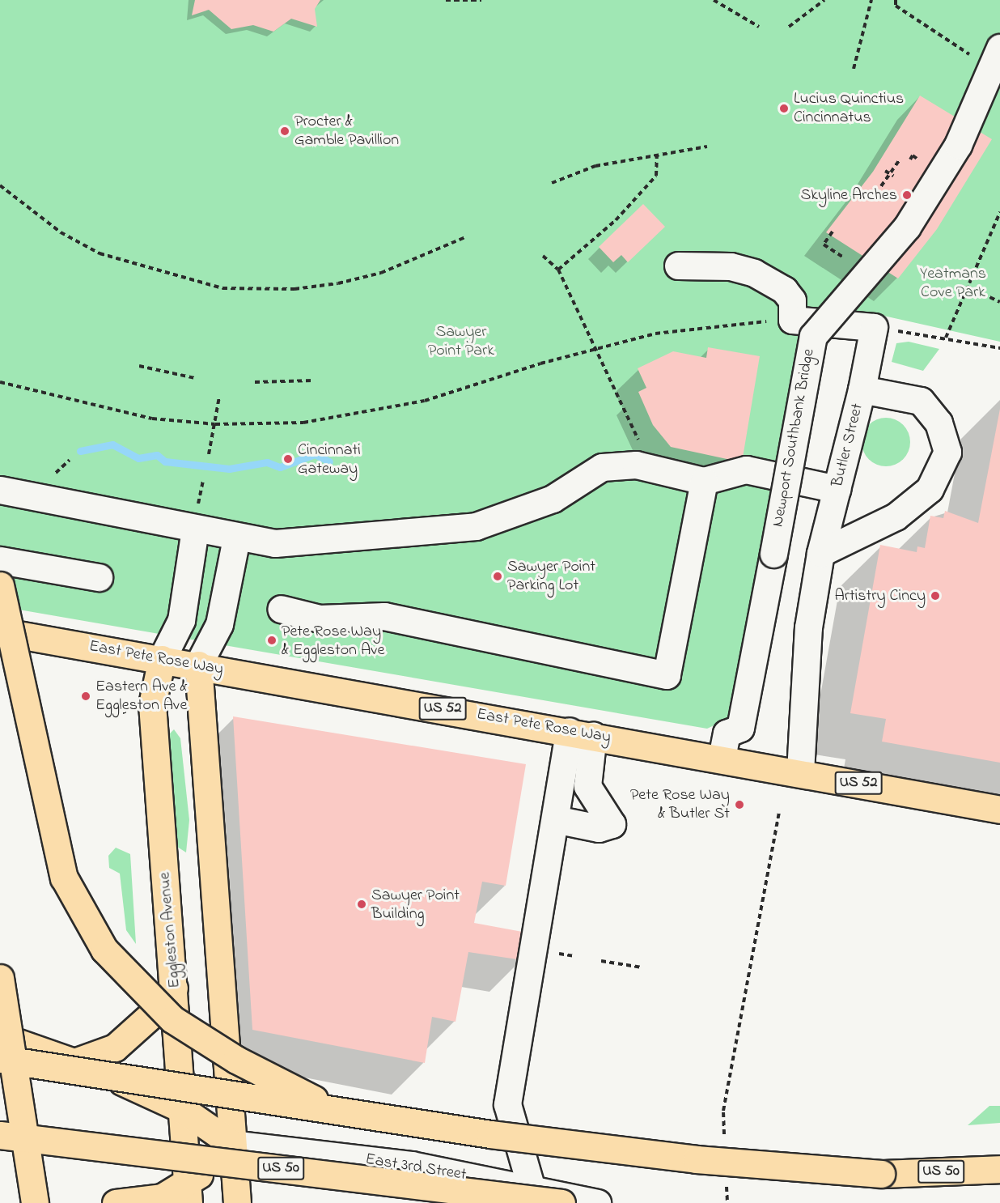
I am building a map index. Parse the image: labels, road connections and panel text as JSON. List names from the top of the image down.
{
  "streets": {
    "main road": [
      "East Pete Rose Way",
      "US 52",
      "Eggleston Avenue",
      "East 3rd Street",
      "US 50"
    ],
    "street": ["Newport Southbank Bridge", "Butler Street"]
  },
  "crossings": [
    ["Newport Southbank Bridge", "East Pete Rose Way"],
    ["Butler Street", "East Pete Rose Way"],
    ["East Pete Rose Way", "Eggleston Avenue"],
    ["Eggleston Avenue", "East 3rd Street"]
  ],
  "parks": ["Yeatmans Cove Park", "Sawyer Point Park"],
  "places": [
    "Lucius Quinctius Cincinnatus",
    "Procter & Gamble Pavillion",
    "Skyline Arches",
    "Cincinnati Gateway",
    "Sawyer Point Parking Lot",
    "Artistry Cincy",
    "Pete Rose Way & Eggleston Ave",
    "Eastern Ave & Eggleston Ave",
    "Pete Rose Way & Butler St",
    "Sawyer Point Building"
  ]
}
